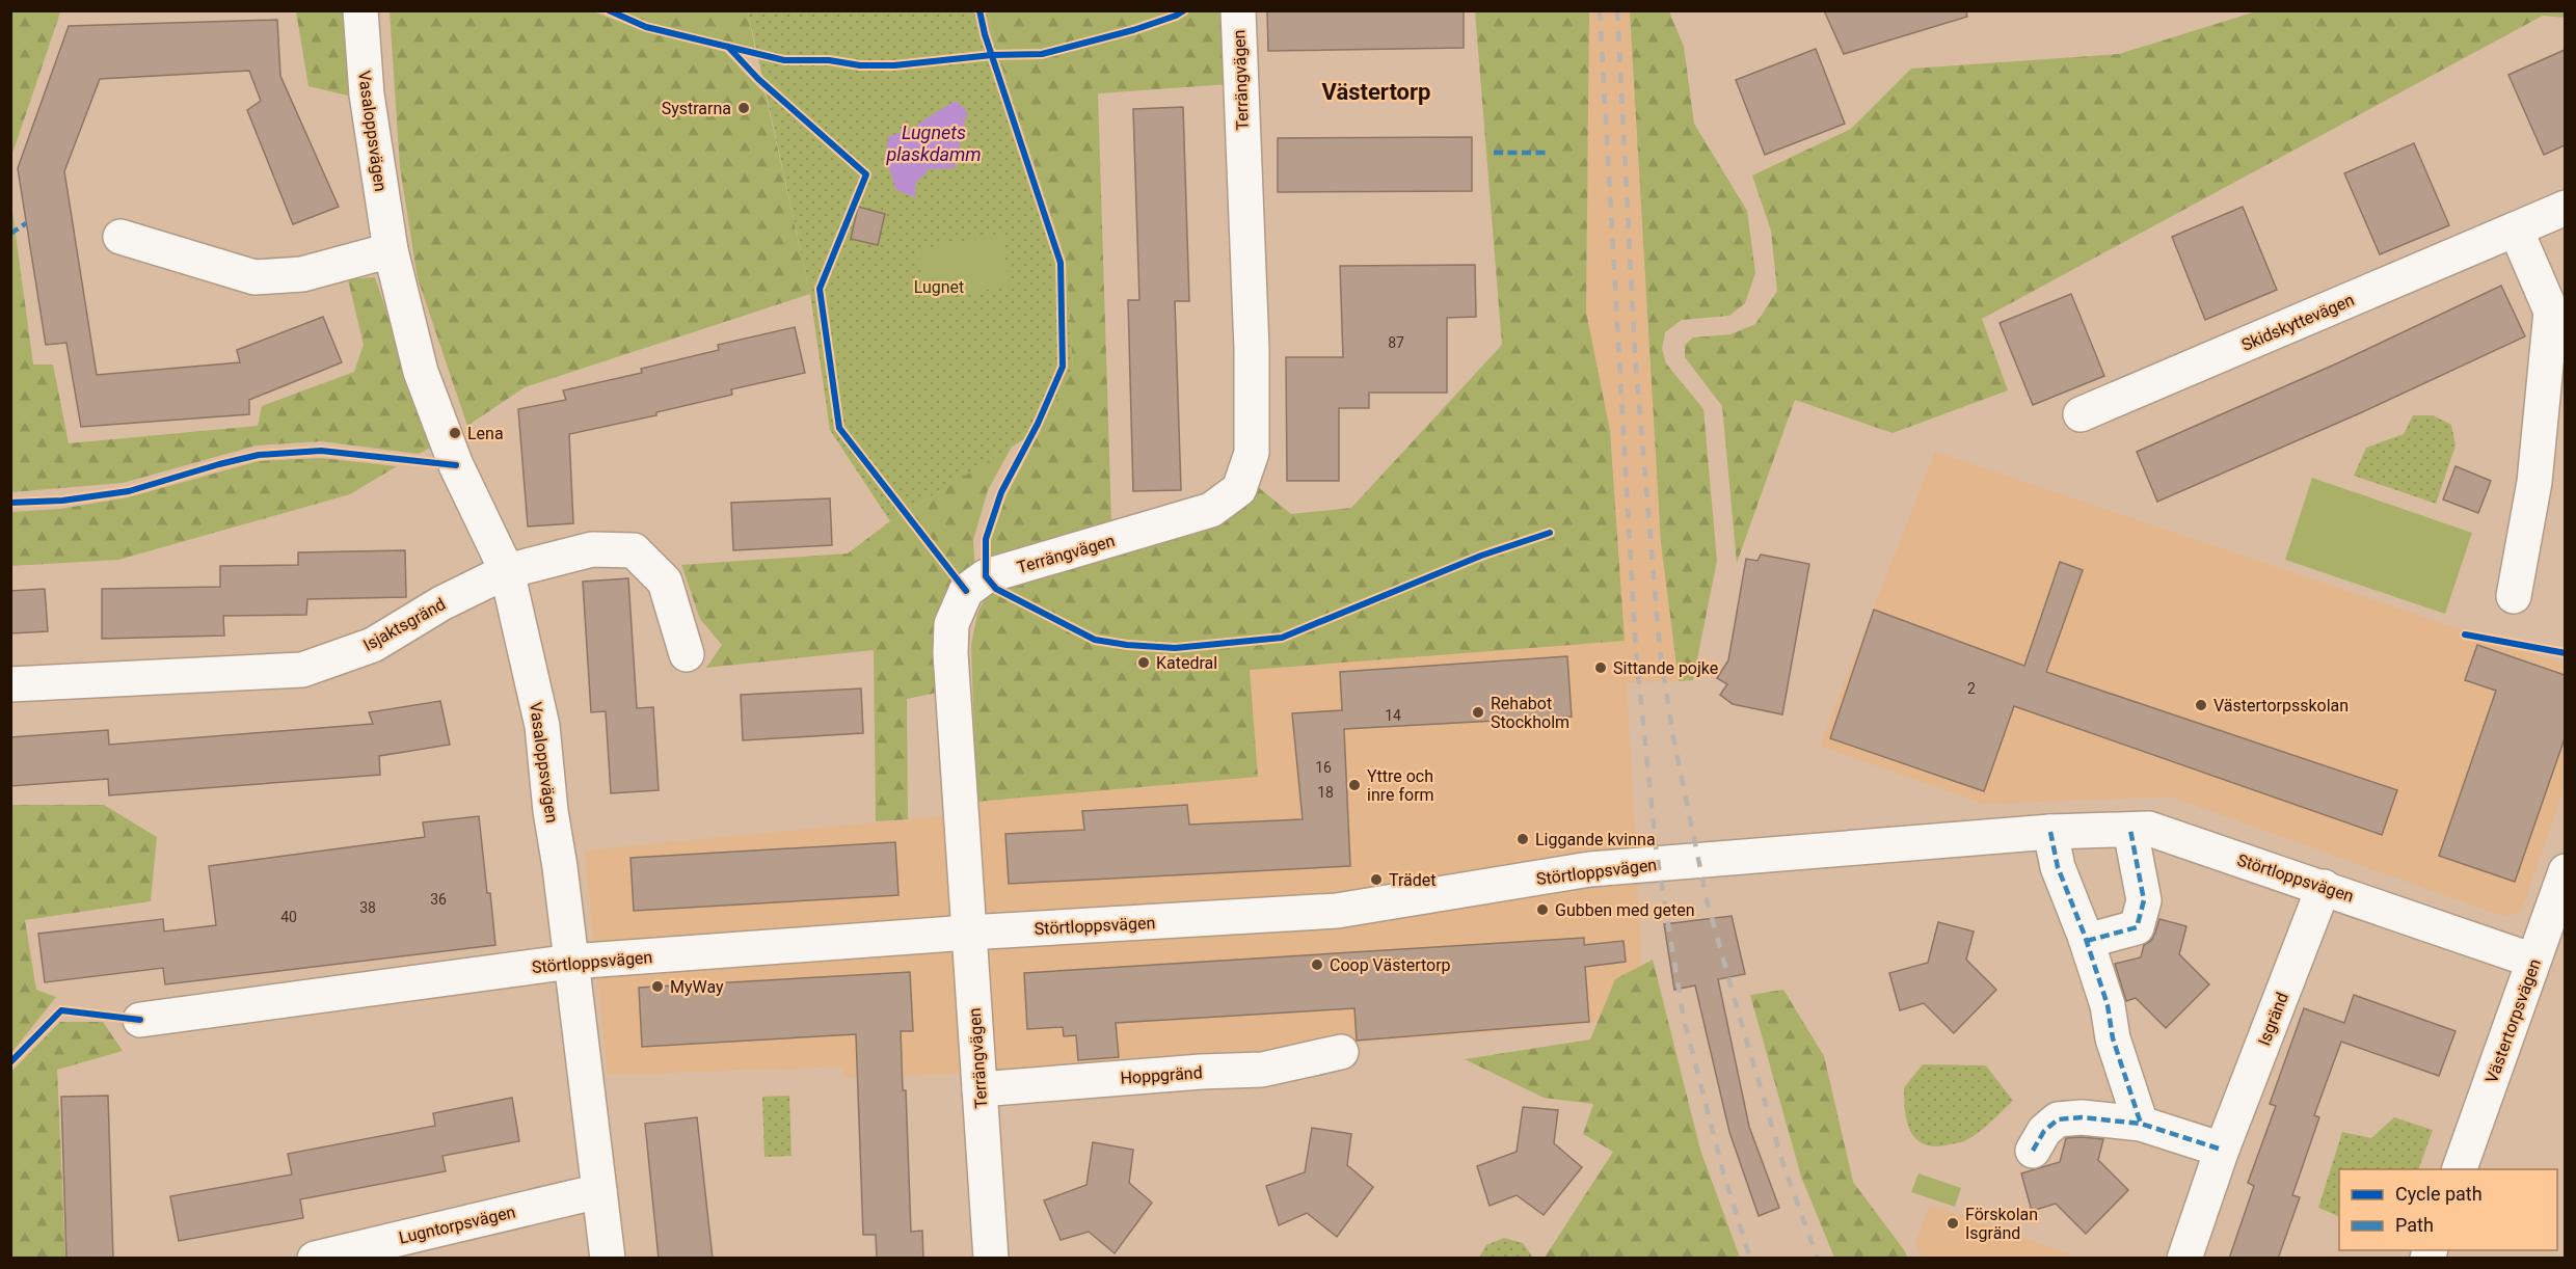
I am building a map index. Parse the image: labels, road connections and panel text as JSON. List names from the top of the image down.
{
  "streets": {
    "street": [
      "Terrängvägen",
      "Vasaloppsvägen",
      "Skidskyttevägen",
      "Isjaktsgränd",
      "Störtloppsvägen",
      "Isgränd",
      "Västertorpsvägen",
      "Hoppgränd",
      "Lugntorpsvägen"
    ]
  },
  "crossings": [
    ["Terrängvägen", "Störtloppsvägen"],
    ["Terrängvägen", "Hoppgränd"],
    ["Vasaloppsvägen", "Isjaktsgränd"],
    ["Vasaloppsvägen", "Störtloppsvägen"],
    ["Vasaloppsvägen", "Lugntorpsvägen"],
    ["Störtloppsvägen", "Isgränd"],
    ["Störtloppsvägen", "Västertorpsvägen"]
  ],
  "districts": ["Västertorp"],
  "water": ["Lugnets plaskdamm"],
  "parks": ["Lugnet"],
  "places": [
    "Systrarna",
    "Lena",
    "Katedral",
    "Sittande pojke",
    "Västertorpsskolan",
    "Rehabot Stockholm",
    "Yttre och inre form",
    "Liggande kvinna",
    "Trädet",
    "Gubben med geten",
    "Coop Västertorp",
    "MyWay",
    "Förskolan Isgränd"
  ],
  "house_numbers": [
    "87",
    "2",
    "14",
    "16",
    "18",
    "36",
    "38",
    "40"
  ],
  "legend": ["Cycle path", "Path"]
}
